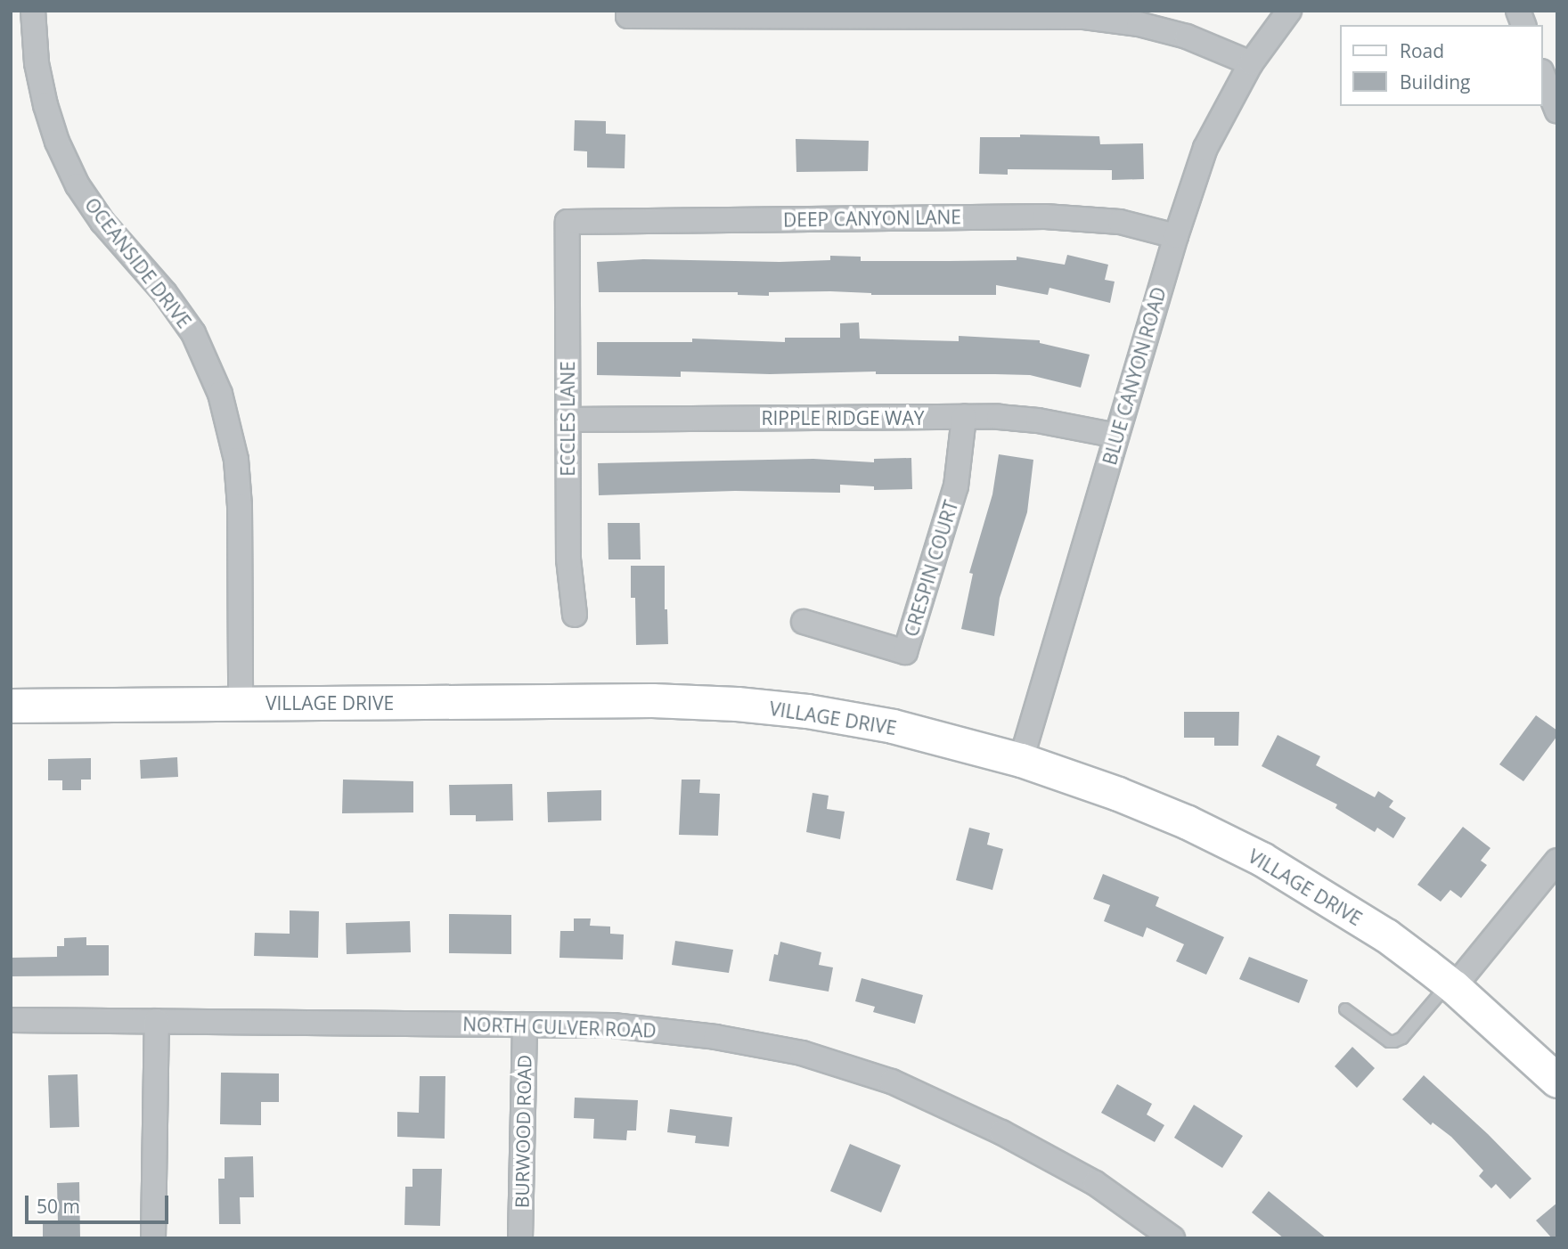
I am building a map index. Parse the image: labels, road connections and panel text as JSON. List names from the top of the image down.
{
  "streets": {
    "main road": ["VILLAGE DRIVE"],
    "street": [
      "DEEP CANYON LANE",
      "OCEANSIDE DRIVE",
      "BLUE CANYON ROAD",
      "RIPPLE RIDGE WAY",
      "ECCLES LANE",
      "CRESPIN COURT",
      "NORTH CULVER ROAD",
      "BURWOOD ROAD"
    ]
  },
  "crossings": [
    ["DEEP CANYON LANE", "BLUE CANYON ROAD"],
    ["DEEP CANYON LANE", "ECCLES LANE"],
    ["OCEANSIDE DRIVE", "VILLAGE DRIVE"],
    ["BLUE CANYON ROAD", "RIPPLE RIDGE WAY"],
    ["BLUE CANYON ROAD", "VILLAGE DRIVE"],
    ["RIPPLE RIDGE WAY", "ECCLES LANE"],
    ["RIPPLE RIDGE WAY", "CRESPIN COURT"],
    ["NORTH CULVER ROAD", "BURWOOD ROAD"]
  ],
  "legend": ["Road", "Building"],
  "scale_bar": "50 m"
}
